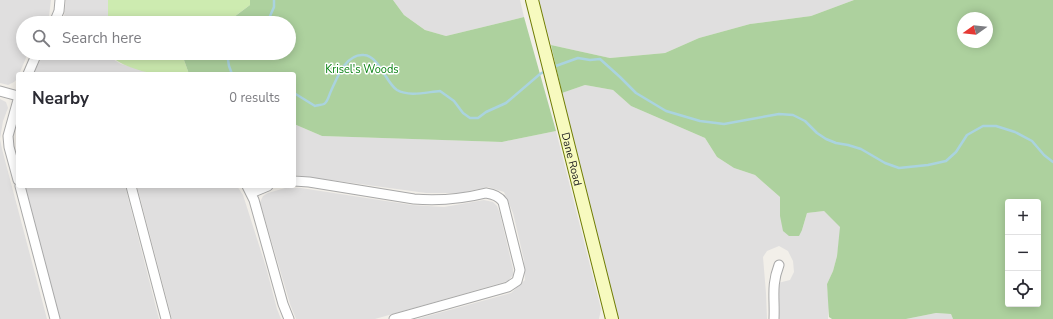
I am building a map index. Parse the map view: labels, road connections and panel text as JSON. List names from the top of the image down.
{
  "streets": {
    "street": ["Dane Road"]
  },
  "parks": ["Krisel's Woods"],
  "north": "left",
  "page": {
    "search": "Search here",
    "heading": ["Nearby", "0 results"],
    "map_buttons": ["+", "−"]
  }
}
